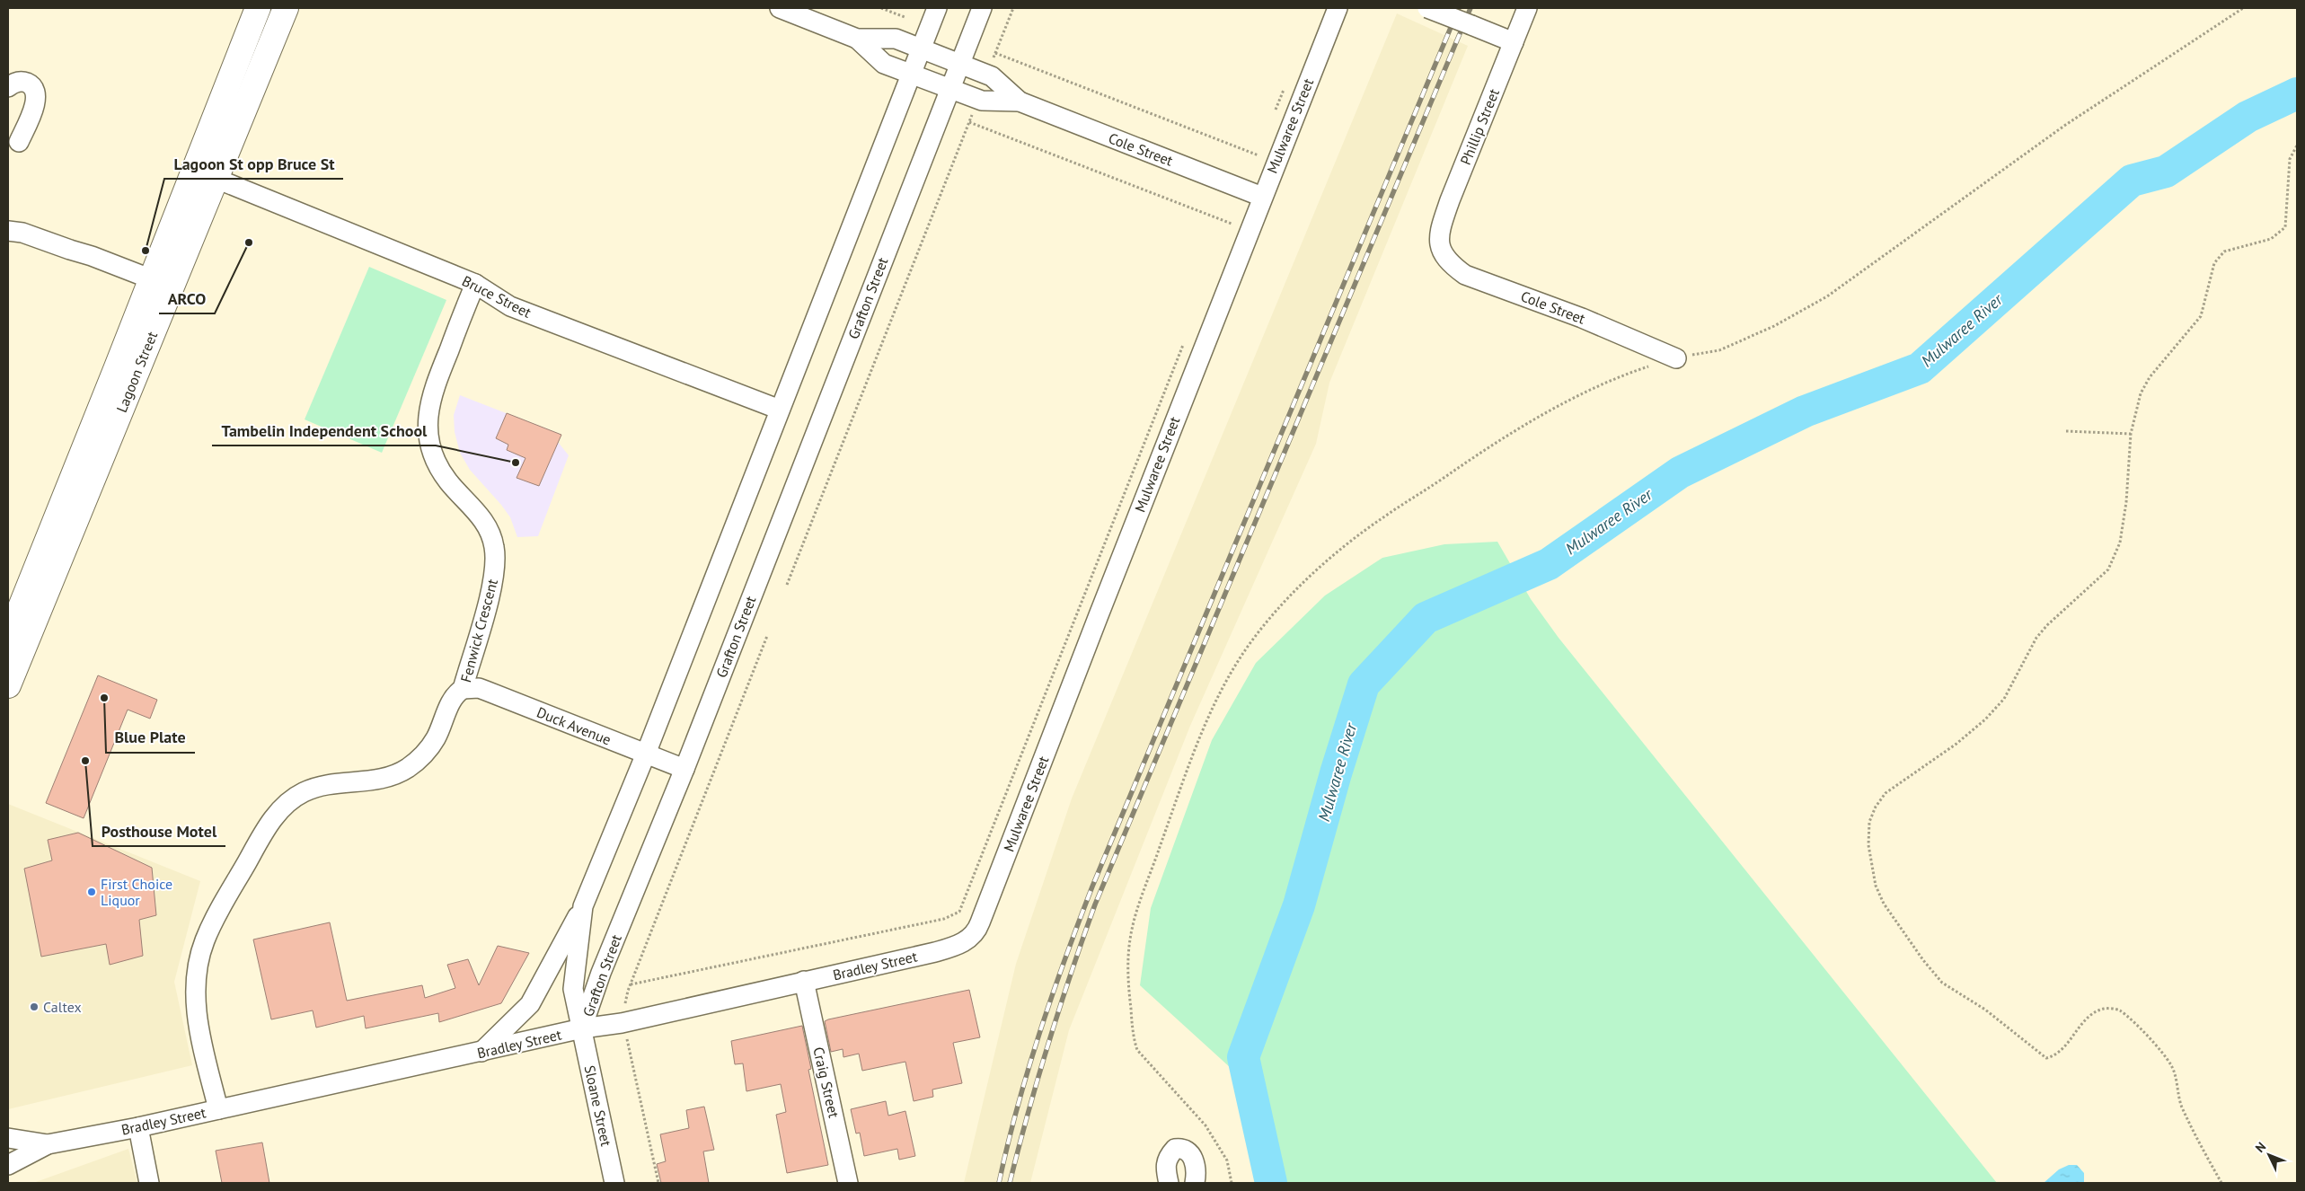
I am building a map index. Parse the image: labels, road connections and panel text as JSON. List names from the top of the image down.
{
  "streets": {
    "main road": ["Lagoon Street"],
    "street": [
      "Mulwaree Street",
      "Phillip Street",
      "Cole Street",
      "Bruce Street",
      "Grafton Street",
      "Fenwick Crescent",
      "Duck Avenue",
      "Bradley Street",
      "Craig Street",
      "Sloane Street"
    ]
  },
  "crossings": [
    ["Mulwaree Street", "Cole Street"],
    ["Mulwaree Street", "Bradley Street"],
    ["Phillip Street", "Cole Street"],
    ["Cole Street", "Grafton Street"],
    ["Bruce Street", "Grafton Street"],
    ["Bruce Street", "Lagoon Street"],
    ["Bruce Street", "Fenwick Crescent"],
    ["Grafton Street", "Duck Avenue"],
    ["Grafton Street", "Bradley Street"],
    ["Grafton Street", "Sloane Street"],
    ["Fenwick Crescent", "Duck Avenue"],
    ["Fenwick Crescent", "Bradley Street"],
    ["Bradley Street", "Craig Street"],
    ["Bradley Street", "Sloane Street"]
  ],
  "water": ["Mulwaree River"],
  "places": [
    "ARCO",
    "Lagoon St opp Bruce St",
    "Tambelin Independent School",
    "Blue Plate",
    "Posthouse Motel",
    "First Choice Liquor",
    "Caltex"
  ],
  "north": "top left"
}
